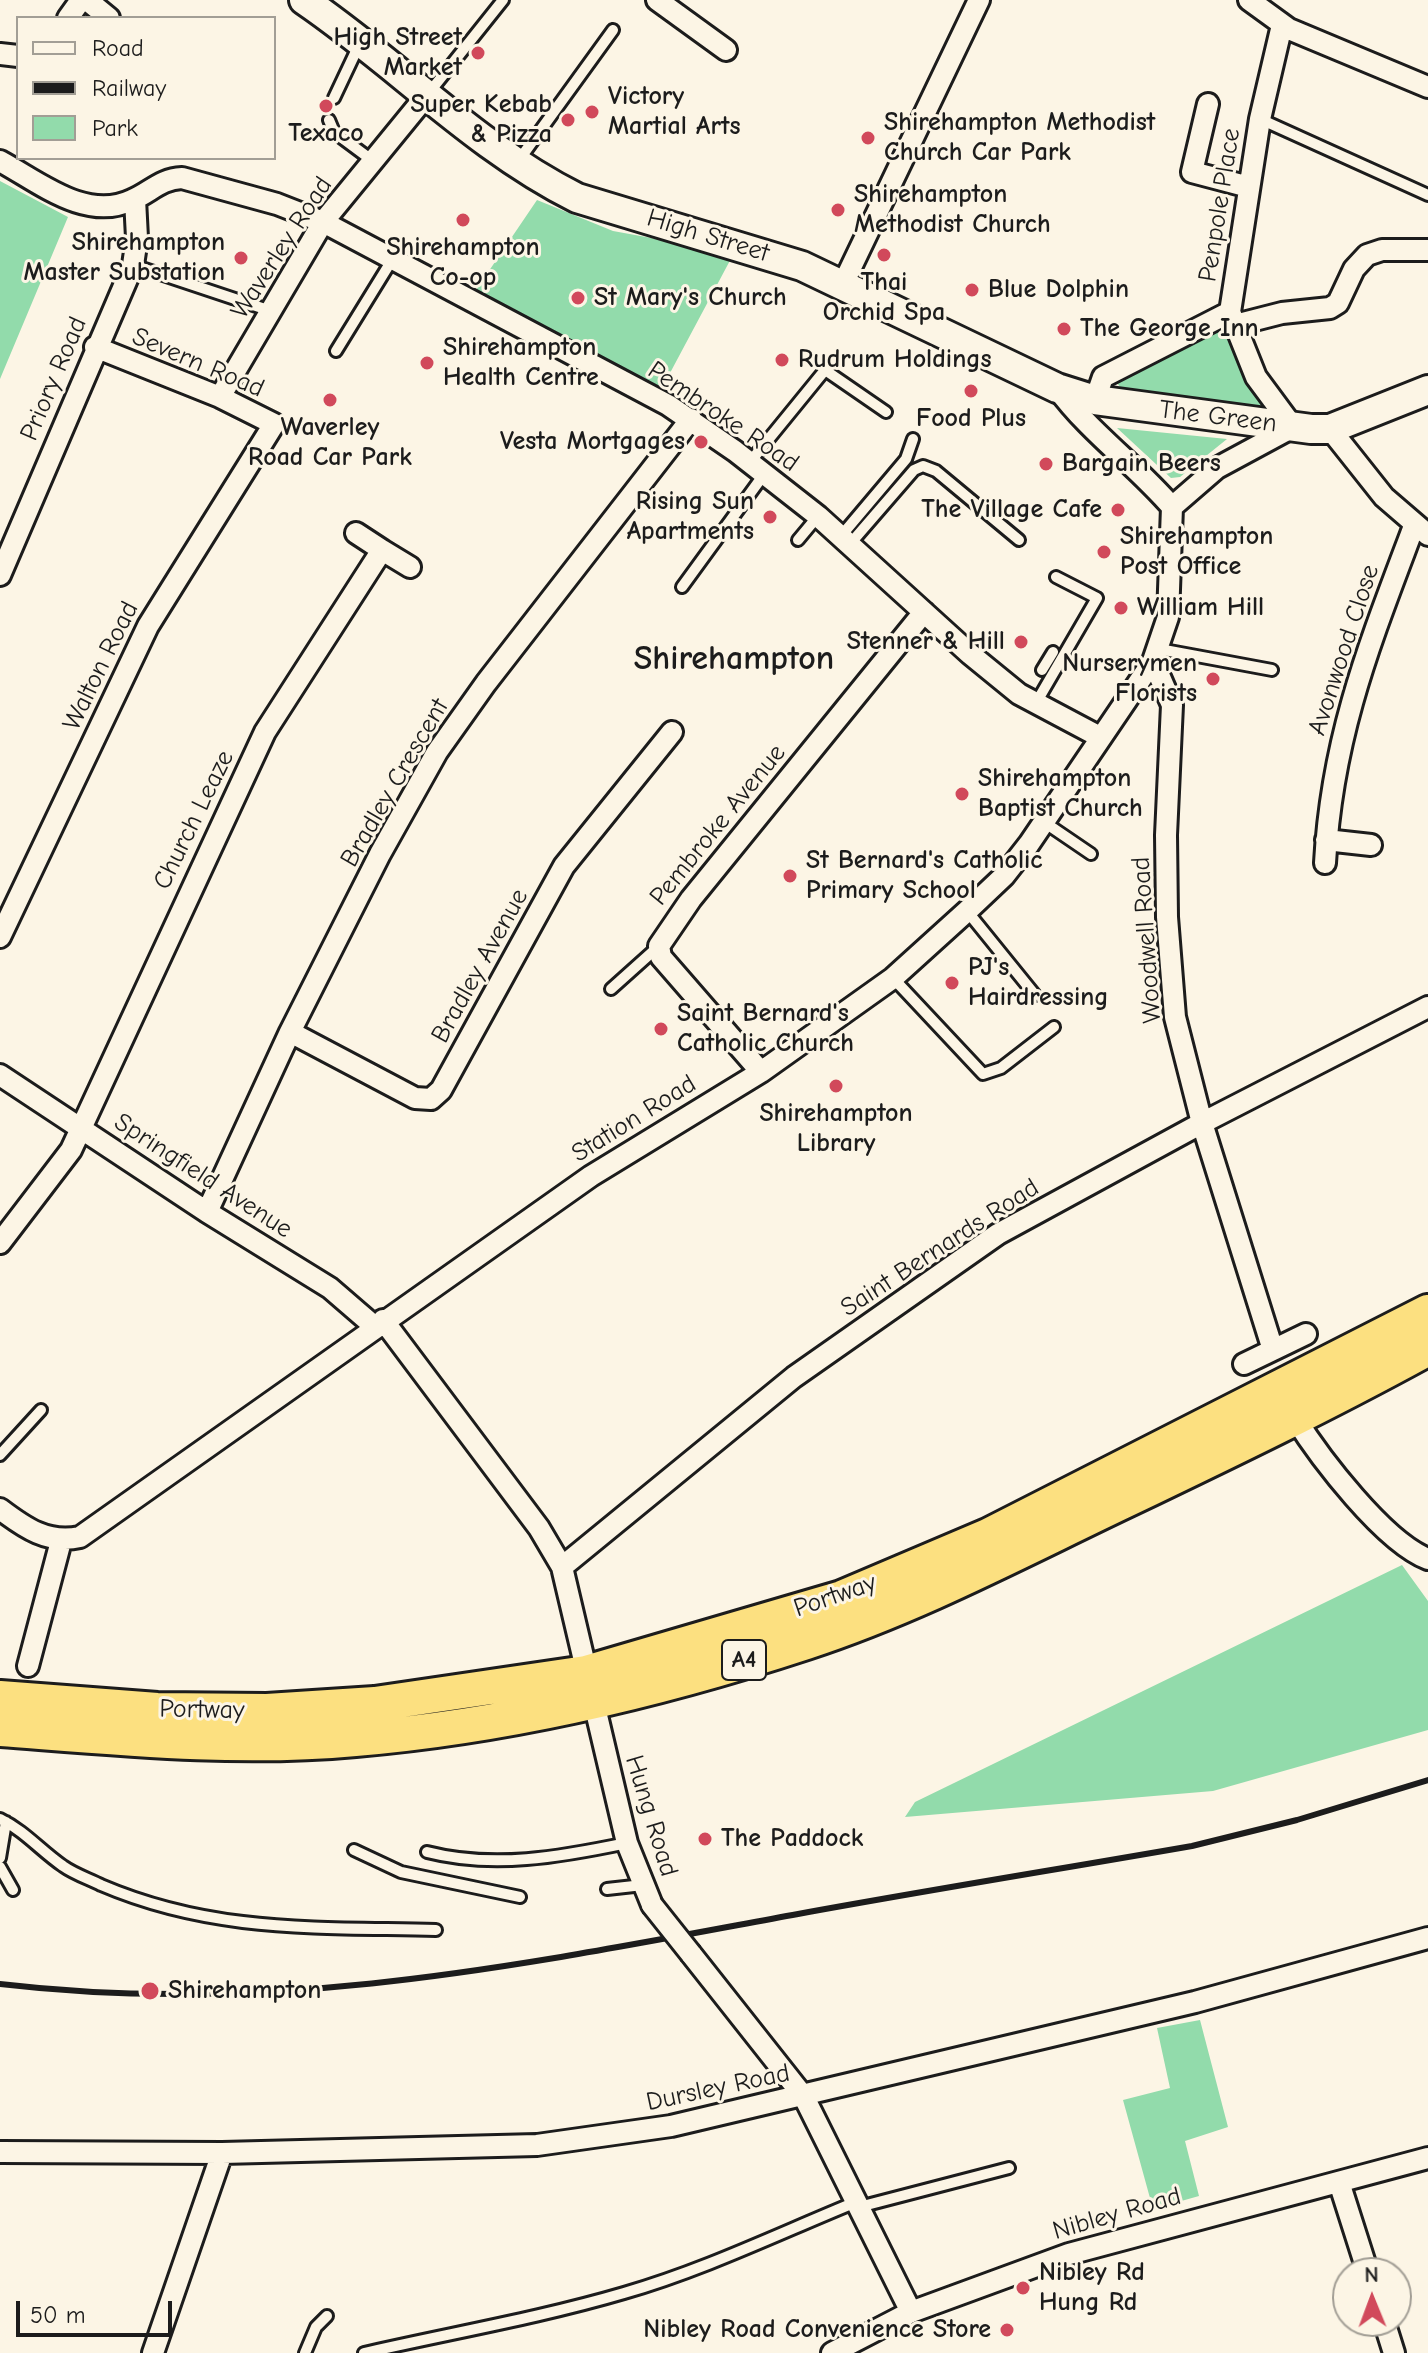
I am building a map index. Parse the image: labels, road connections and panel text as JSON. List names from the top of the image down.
{
  "streets": {
    "highway": ["Portway", "A4"],
    "main road": ["High Street", "The Green"],
    "street": [
      "Penpole Place",
      "Waverley Road",
      "Severn Road",
      "Priory Road",
      "Pembroke Road",
      "Avonwood Close",
      "Walton Road",
      "Bradley Crescent",
      "Church Leaze",
      "Pembroke Avenue",
      "Woodwell Road",
      "Bradley Avenue",
      "Station Road",
      "Springfield Avenue",
      "Saint Bernards Road",
      "Hung Road",
      "Dursley Road",
      "Nibley Road"
    ]
  },
  "crossings": [
    ["High Street", "Waverley Road"],
    ["High Street", "The Green"],
    ["High Street", "Station Road"],
    ["Waverley Road", "Severn Road"],
    ["Waverley Road", "Pembroke Road"],
    ["Severn Road", "Priory Road"],
    ["Severn Road", "Walton Road"],
    ["Priory Road", "Pembroke Road"],
    ["Pembroke Road", "Bradley Crescent"],
    ["Pembroke Road", "Pembroke Avenue"],
    ["Pembroke Road", "Station Road"],
    ["The Green", "Station Road"],
    ["Bradley Crescent", "Bradley Avenue"],
    ["Bradley Crescent", "Springfield Avenue"],
    ["Church Leaze", "Springfield Avenue"],
    ["Pembroke Avenue", "Station Road"],
    ["Woodwell Road", "Station Road"],
    ["Woodwell Road", "Saint Bernards Road"],
    ["Station Road", "Springfield Avenue"],
    ["Station Road", "Hung Road"],
    ["Springfield Avenue", "Hung Road"],
    ["Saint Bernards Road", "Hung Road"],
    ["Portway", "Hung Road"],
    ["Hung Road", "Dursley Road"],
    ["Hung Road", "Nibley Road"]
  ],
  "districts": ["Shirehampton"],
  "places": [
    "High Street Market",
    "Texaco",
    "Victory Martial Arts",
    "Super Kebab & Pizza",
    "Shirehampton Methodist Church Car Park",
    "Shirehampton Methodist Church",
    "Shirehampton Co-op",
    "Thai Orchid Spa",
    "Shirehampton Master Substation",
    "Blue Dolphin",
    "St Mary's Church",
    "The George Inn",
    "Rudrum Holdings",
    "Shirehampton Health Centre",
    "Food Plus",
    "Waverley Road Car Park",
    "Vesta Mortgages",
    "Bargain Beers",
    "The Village Cafe",
    "Rising Sun Apartments",
    "Shirehampton Post Office",
    "William Hill",
    "Stenner & Hill",
    "Nurserymen Florists",
    "Shirehampton Baptist Church",
    "St Bernard's Catholic Primary School",
    "PJ's Hairdressing",
    "Saint Bernard's Catholic Church",
    "Shirehampton Library",
    "The Paddock",
    "Shirehampton",
    "Nibley Rd Hung Rd",
    "Nibley Road Convenience Store"
  ],
  "legend": ["Road", "Railway", "Park"],
  "scale_bar": "50 m",
  "north": "top"
}
